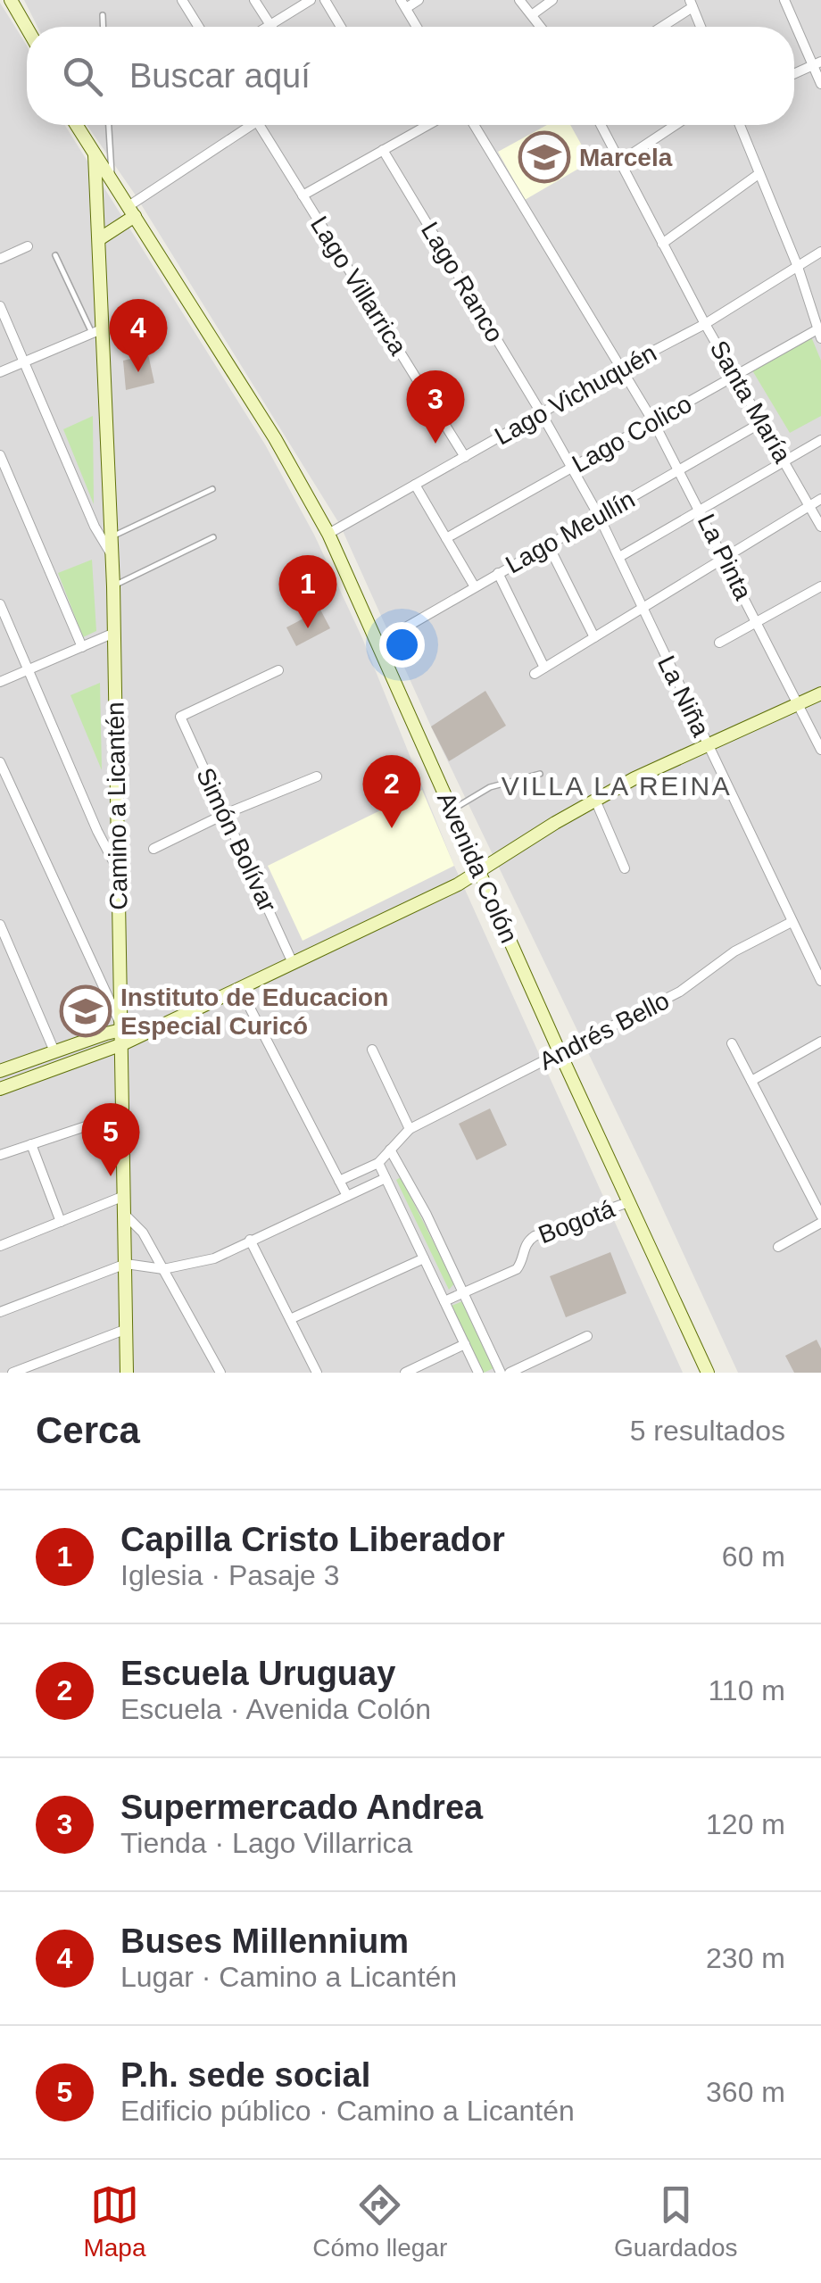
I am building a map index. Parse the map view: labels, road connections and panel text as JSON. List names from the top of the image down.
{
  "streets": {
    "street": [
      "Lago Ranco",
      "Lago Villarrica",
      "Lago Vichuquén",
      "Santa María",
      "Lago Colico",
      "Lago Meullín",
      "La Pinta",
      "La Niña",
      "Camino a Licantén",
      "Simón Bolívar",
      "Avenida Colón",
      "Andrés Bello",
      "Bogotá"
    ]
  },
  "crossings": [
    ["Lago Ranco", "Lago Vichuquén"],
    ["Lago Ranco", "La Niña"],
    ["Lago Villarrica", "Lago Vichuquén"],
    ["Lago Vichuquén", "Santa María"],
    ["Lago Vichuquén", "La Pinta"],
    ["Lago Vichuquén", "La Niña"],
    ["Lago Vichuquén", "Avenida Colón"],
    ["Santa María", "Lago Colico"],
    ["Santa María", "Lago Meullín"],
    ["Lago Colico", "La Pinta"],
    ["Lago Colico", "La Niña"],
    ["Lago Meullín", "La Pinta"],
    ["Lago Meullín", "La Niña"],
    ["Lago Meullín", "Avenida Colón"],
    ["La Niña", "Andrés Bello"],
    ["Camino a Licantén", "Avenida Colón"],
    ["Avenida Colón", "Andrés Bello"],
    ["Avenida Colón", "Bogotá"]
  ],
  "districts": ["VILLA LA REINA"],
  "places": {
    "school or university": ["Marcela", "Instituto de Educacion Especial Curicó"]
  },
  "page": {
    "search": "Buscar aquí",
    "pins": [
      "4",
      "3",
      "1",
      "2",
      "5"
    ],
    "heading": ["Cerca", "5 resultados"],
    "list": [
      {
        "mark": "1",
        "name": "Capilla Cristo Liberador",
        "note": "Iglesia · Pasaje 3",
        "value": "60 m"
      },
      {
        "mark": "2",
        "name": "Escuela Uruguay",
        "note": "Escuela · Avenida Colón",
        "value": "110 m"
      },
      {
        "mark": "3",
        "name": "Supermercado Andrea",
        "note": "Tienda · Lago Villarrica",
        "value": "120 m"
      },
      {
        "mark": "4",
        "name": "Buses Millennium",
        "note": "Lugar · Camino a Licantén",
        "value": "230 m"
      },
      {
        "mark": "5",
        "name": "P.h. sede social",
        "note": "Edificio público · Camino a Licantén",
        "value": "360 m"
      }
    ],
    "nav": ["Mapa", "Cómo llegar", "Guardados"]
  }
}
